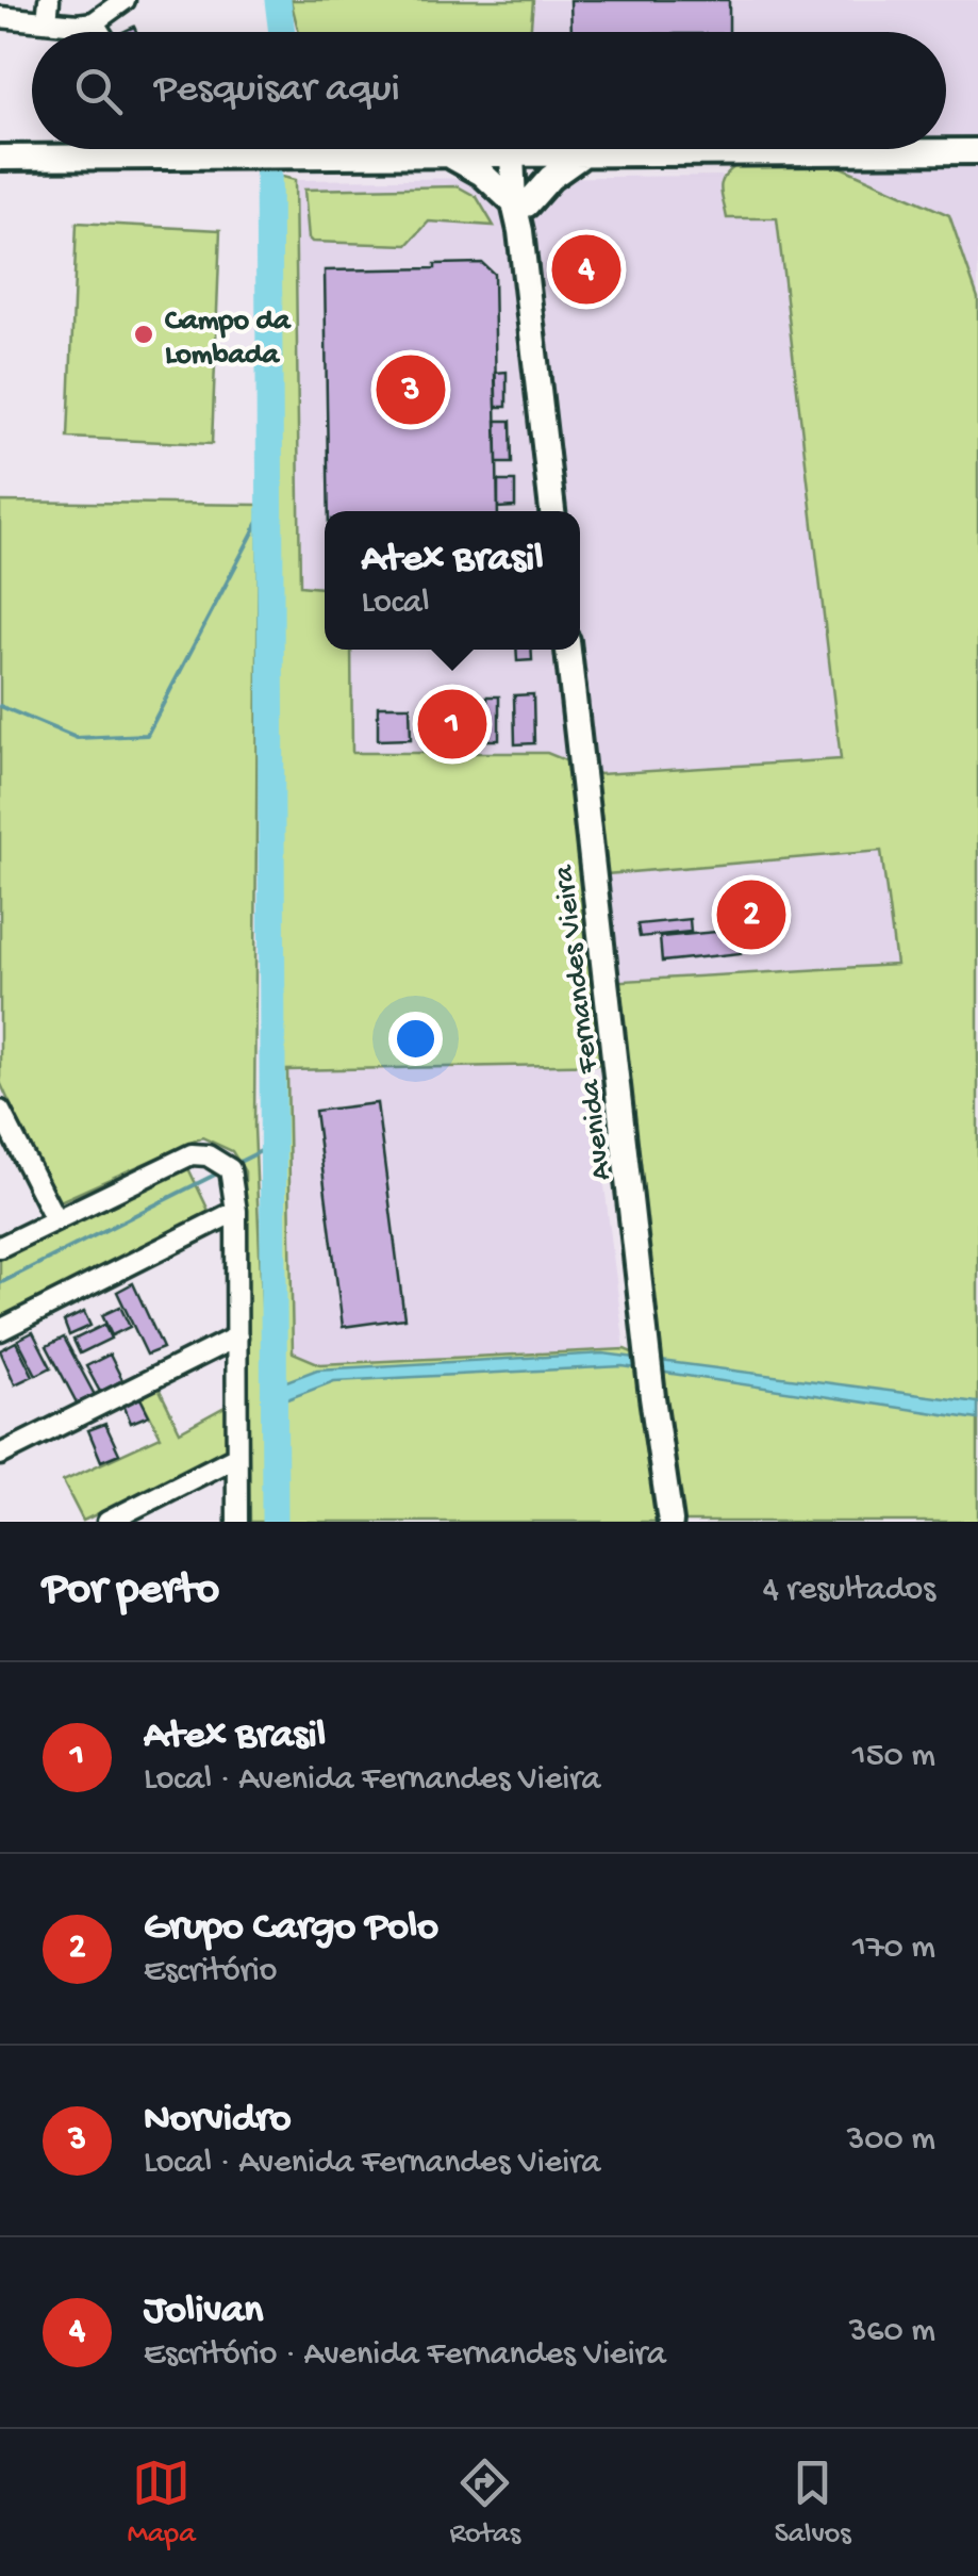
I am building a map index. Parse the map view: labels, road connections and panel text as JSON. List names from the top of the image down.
{
  "streets": {
    "main road": ["Avenida Fernandes Vieira"]
  },
  "places": ["Campo da Lombada"],
  "page": {
    "search": "Pesquisar aqui",
    "pins": [
      "4",
      "3",
      "1",
      "2"
    ],
    "popup": ["Atex Brasil", "Local"],
    "heading": ["Por perto", "4 resultados"],
    "list": [
      {
        "mark": "1",
        "name": "Atex Brasil",
        "note": "Local · Avenida Fernandes Vieira",
        "value": "150 m"
      },
      {
        "mark": "2",
        "name": "Grupo Cargo Polo",
        "note": "Escritório",
        "value": "170 m"
      },
      {
        "mark": "3",
        "name": "Norvidro",
        "note": "Local · Avenida Fernandes Vieira",
        "value": "300 m"
      },
      {
        "mark": "4",
        "name": "Jolivan",
        "note": "Escritório · Avenida Fernandes Vieira",
        "value": "360 m"
      }
    ],
    "nav": ["Mapa", "Rotas", "Salvos"]
  }
}
